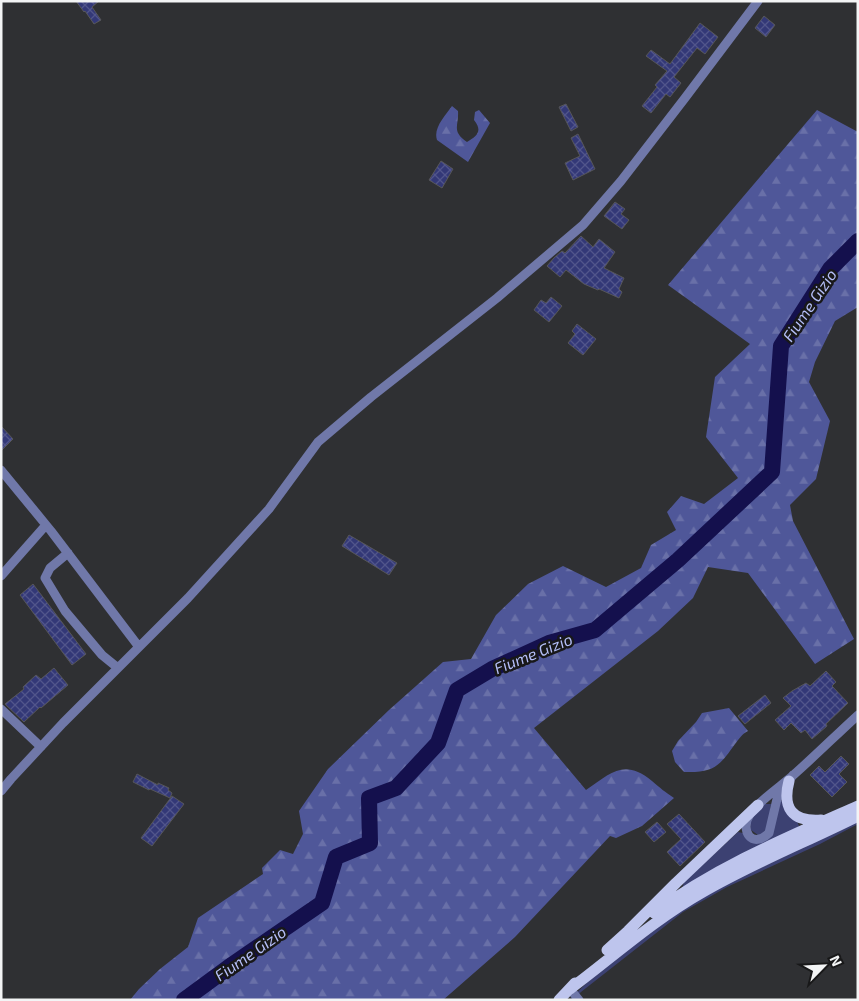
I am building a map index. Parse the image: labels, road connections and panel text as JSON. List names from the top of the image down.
{
  "water": ["Fiume Gizio"],
  "north": "top right"
}
